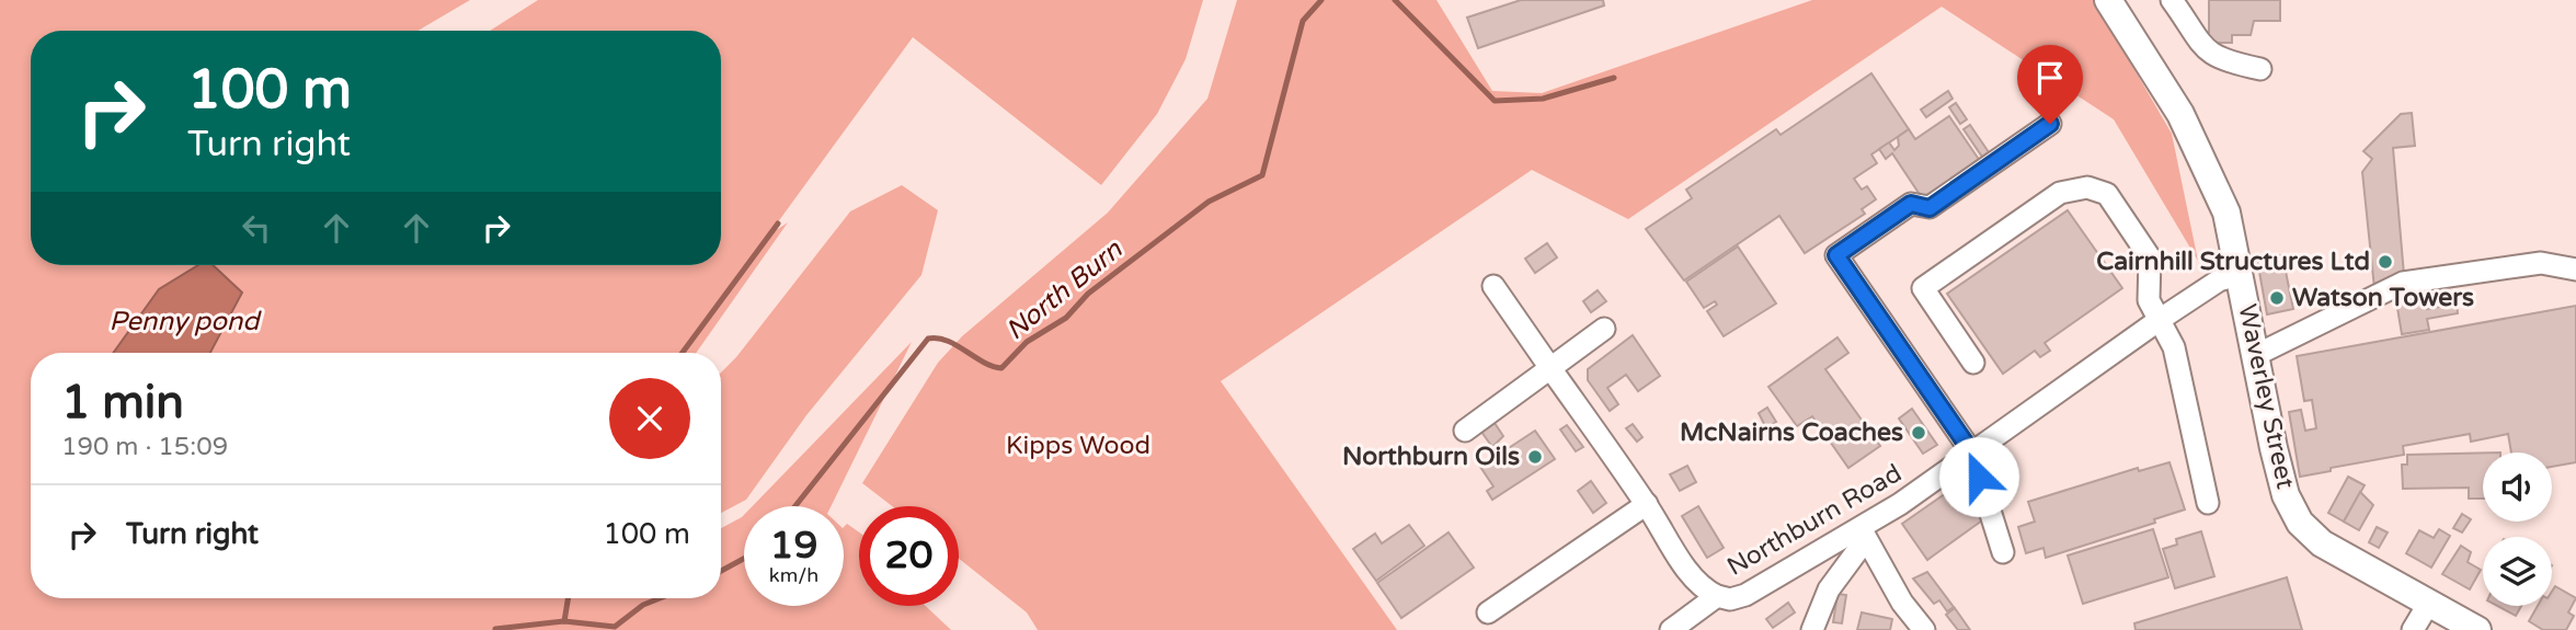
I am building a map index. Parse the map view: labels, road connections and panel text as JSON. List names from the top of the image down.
{
  "streets": {
    "main road": ["Waverley Street"],
    "street": ["Northburn Road"]
  },
  "crossings": [
    ["Waverley Street", "Northburn Road"]
  ],
  "water": ["North Burn", "Penny pond"],
  "parks": ["Kipps Wood"],
  "places": [
    "Cairnhill Structures Ltd",
    "Watson Towers",
    "McNairns Coaches",
    "Northburn Oils"
  ],
  "page": {
    "turn": ["100 m", "Turn right"],
    "heading": ["1 min", "190 m · 15:09"],
    "list": [
      {
        "name": "Turn right",
        "value": "100 m"
      }
    ],
    "speed": "19 km/h",
    "limit": "20"
  }
}
